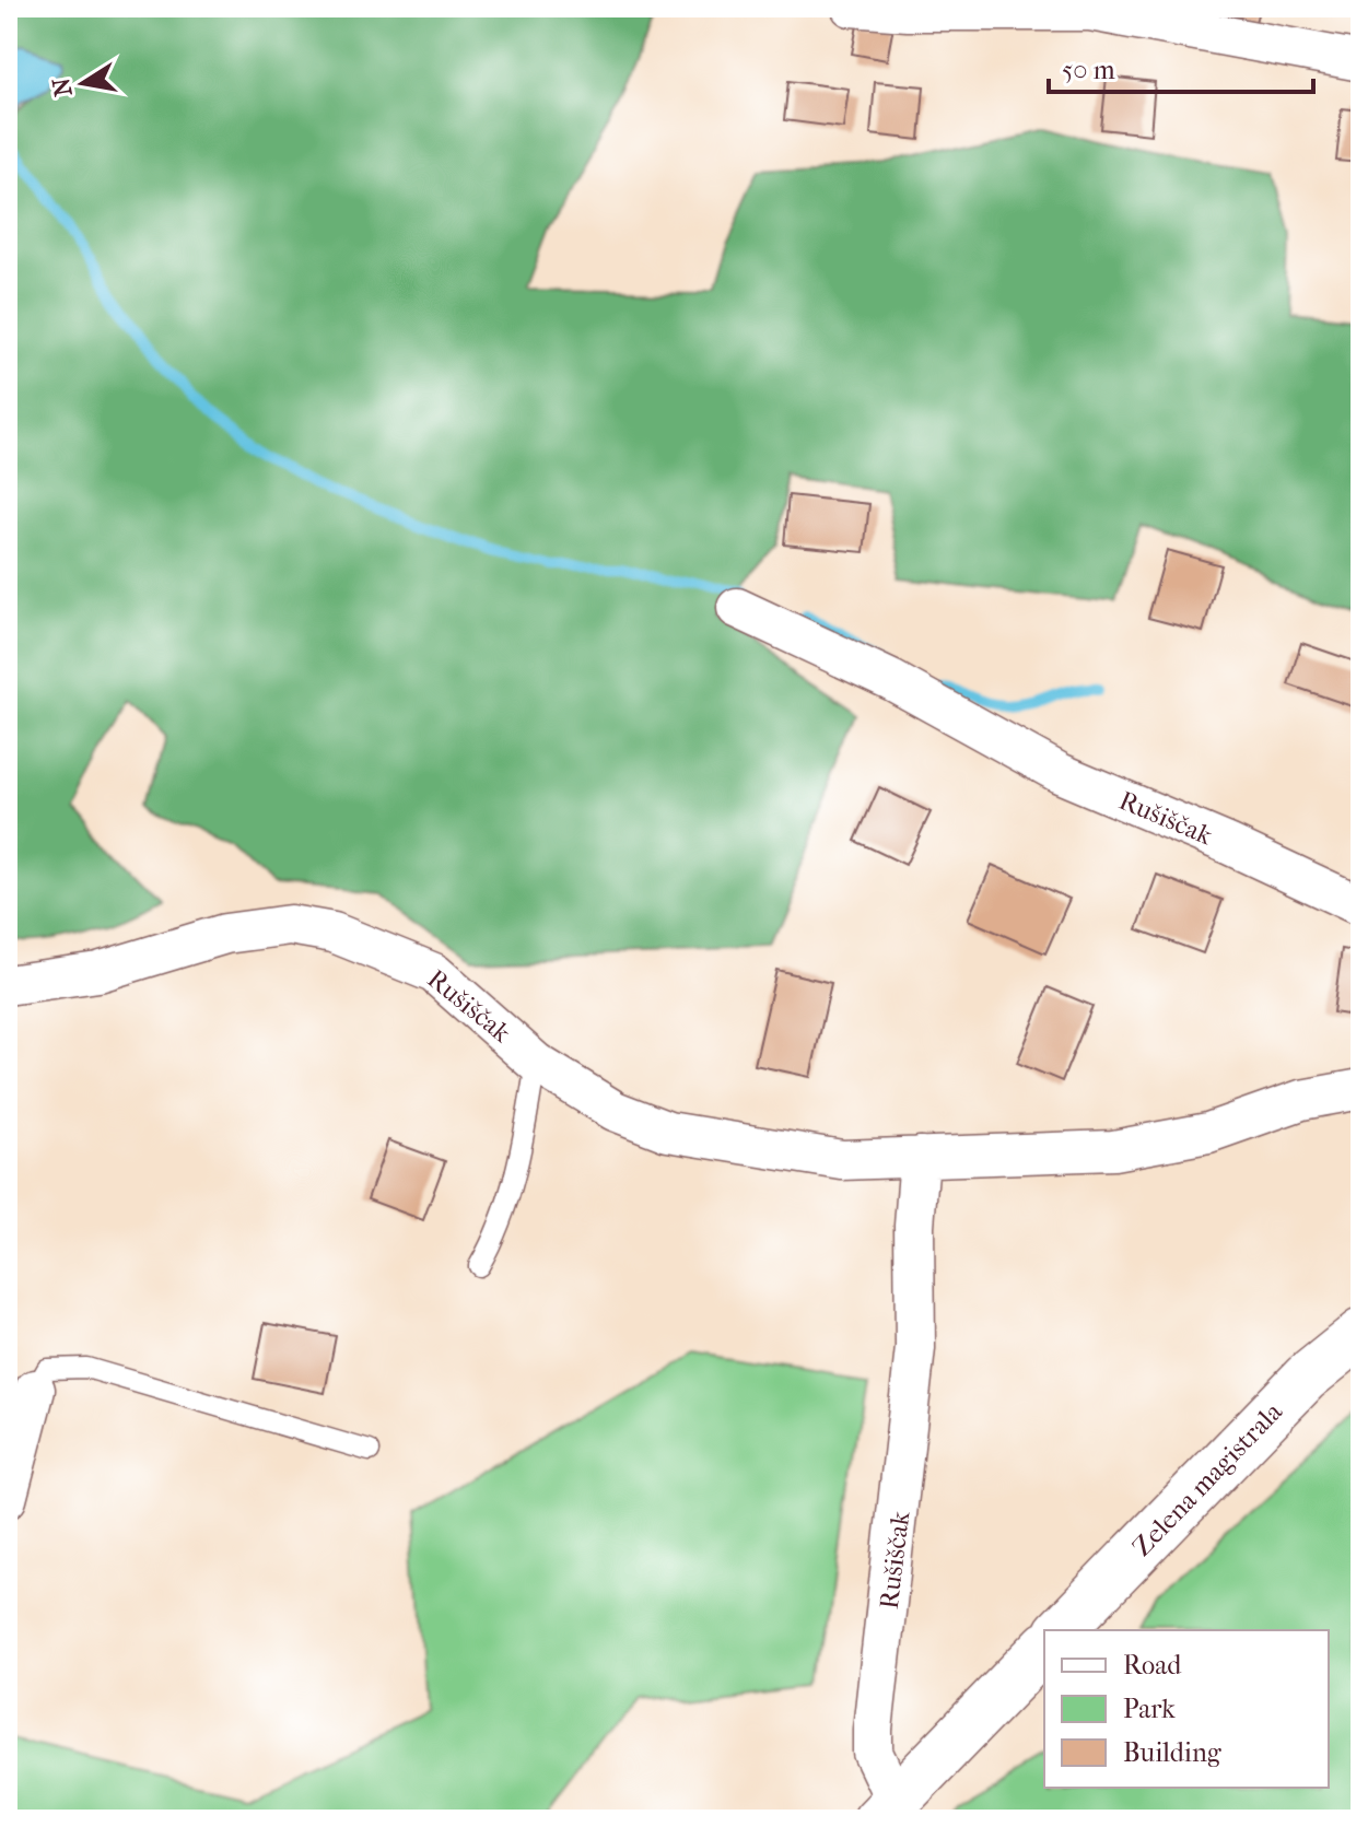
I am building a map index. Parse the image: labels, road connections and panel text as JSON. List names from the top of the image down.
{
  "streets": {
    "street": ["Rušiščak", "Zelena magistrala"]
  },
  "legend": ["Road", "Park", "Building"],
  "scale_bar": "50 m",
  "north": "left"
}
